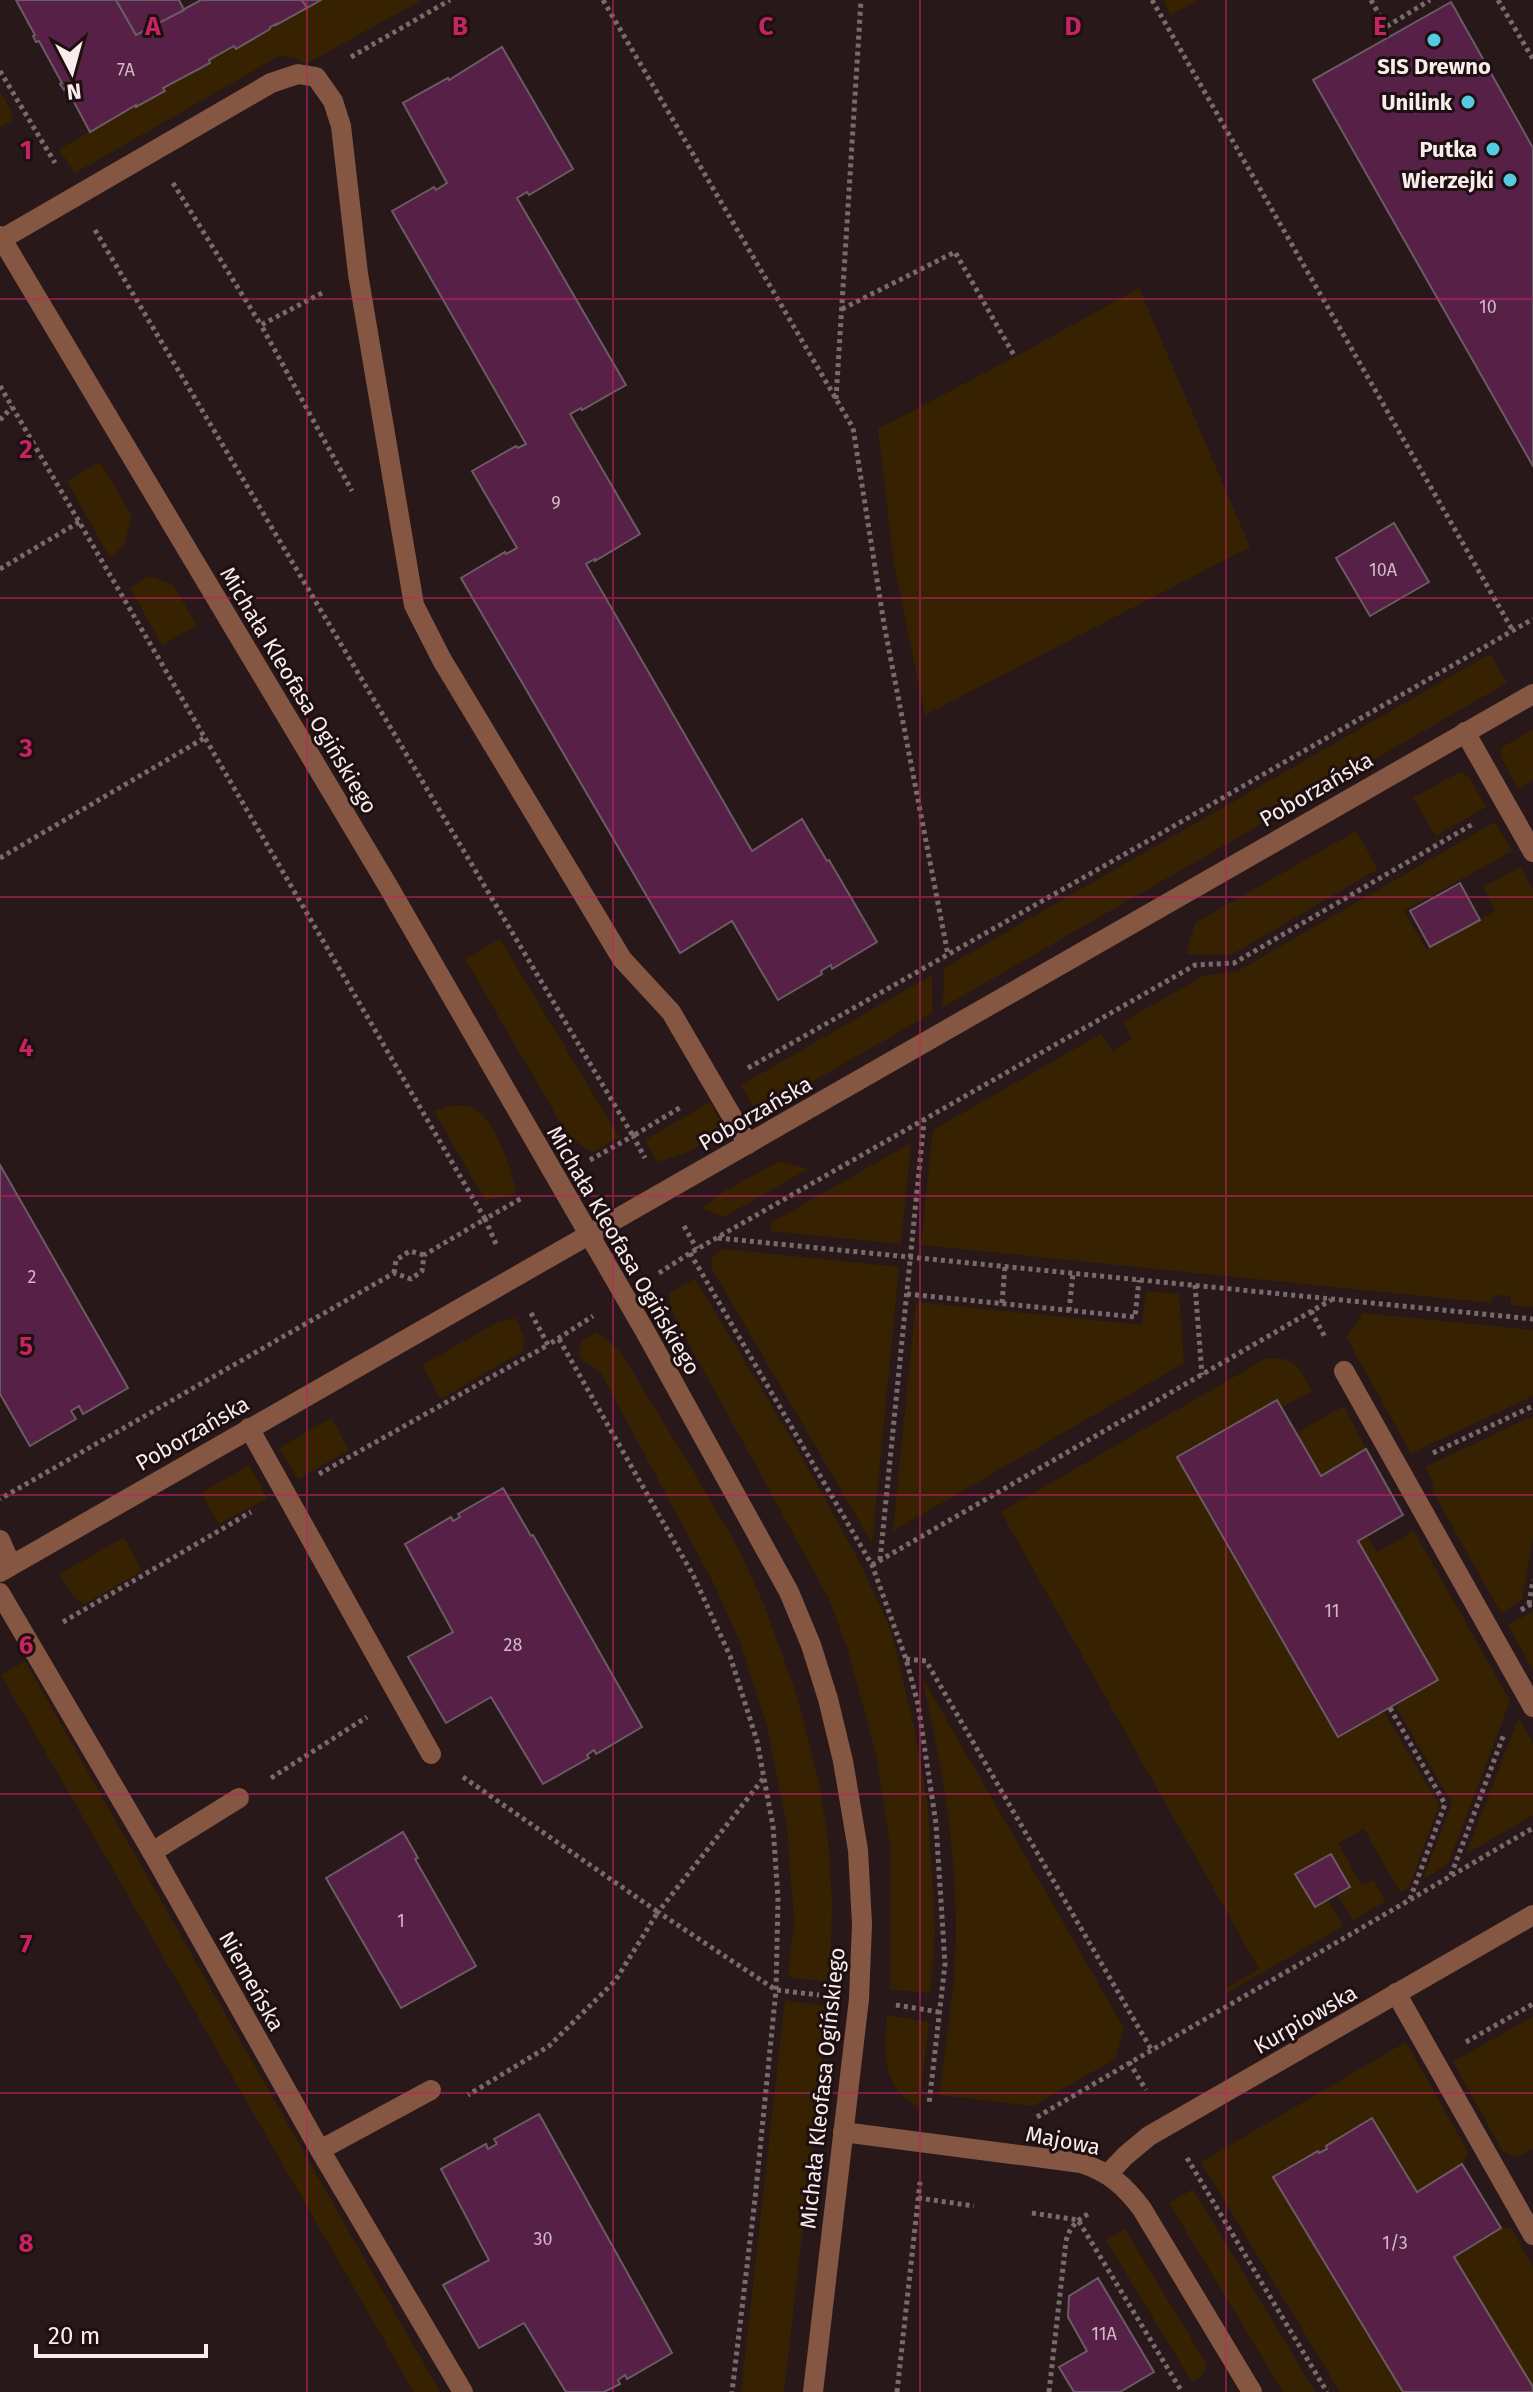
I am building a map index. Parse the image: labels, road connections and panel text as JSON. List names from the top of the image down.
{
  "streets": {
    "street": [
      "Michała Kleofasa Ogińskiego",
      "Poborzańska",
      "Niemeńska",
      "Kurpiowska",
      "Majowa"
    ]
  },
  "crossings": [
    ["Michała Kleofasa Ogińskiego", "Poborzańska"],
    ["Michała Kleofasa Ogińskiego", "Majowa"],
    ["Kurpiowska", "Majowa"]
  ],
  "places": [
    "SIS Drewno",
    "Unilink",
    "Putka",
    "Wierzejki"
  ],
  "house_numbers": [
    "7A",
    "10",
    "9",
    "10A",
    "2",
    "11",
    "28",
    "1",
    "30",
    "1/3",
    "11A"
  ],
  "scale_bar": "20 m",
  "north": "bottom",
  "grid": {
    "columns": [
      "A",
      "B",
      "C",
      "D",
      "E"
    ],
    "rows": [
      "1",
      "2",
      "3",
      "4",
      "5",
      "6",
      "7",
      "8"
    ]
  }
}
